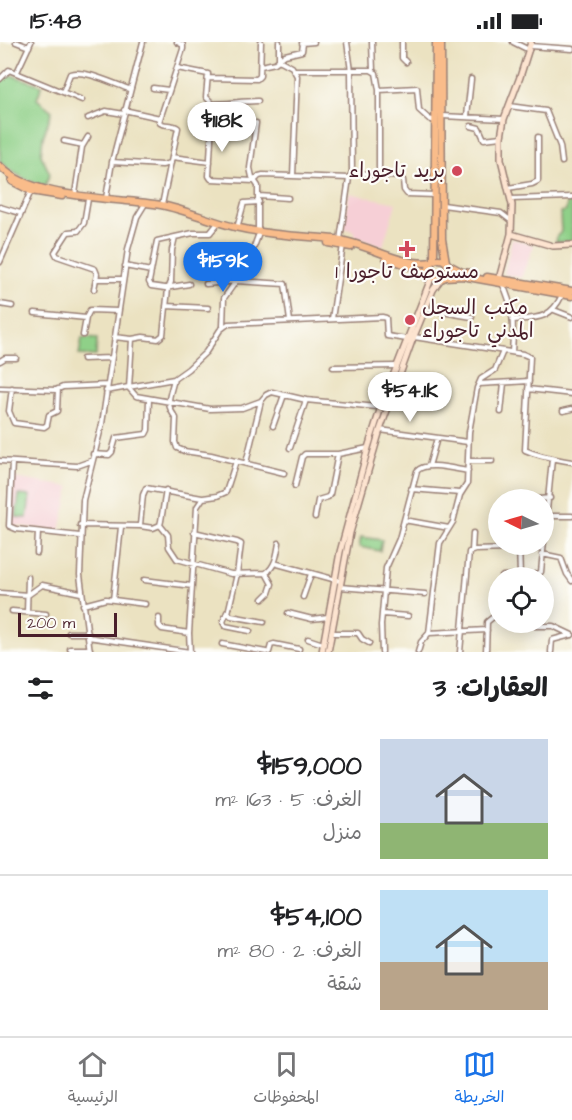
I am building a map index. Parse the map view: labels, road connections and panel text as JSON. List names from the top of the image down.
{
  "places": {
    "other": ["بريد تاجوراء", "مكتب السجل المدني تاجوراء"],
    "health": ["مستوصف تاجورا 1"]
  },
  "scale_bar": "200 m",
  "north": "left",
  "page": {
    "status": "15:48",
    "price": ["$118K", "$159K", "$54.1K"],
    "scale": "200 m",
    "heading": "العقارات: 3",
    "list": [
      {
        "name": "$159,000",
        "note": "الغرف: 5 · 163 m² · منزل"
      },
      {
        "name": "$54,100",
        "note": "الغرف: 2 · 80 m² · شقة"
      }
    ],
    "tabs": ["الخريطة", "المحفوظات", "الرئيسية"]
  }
}
